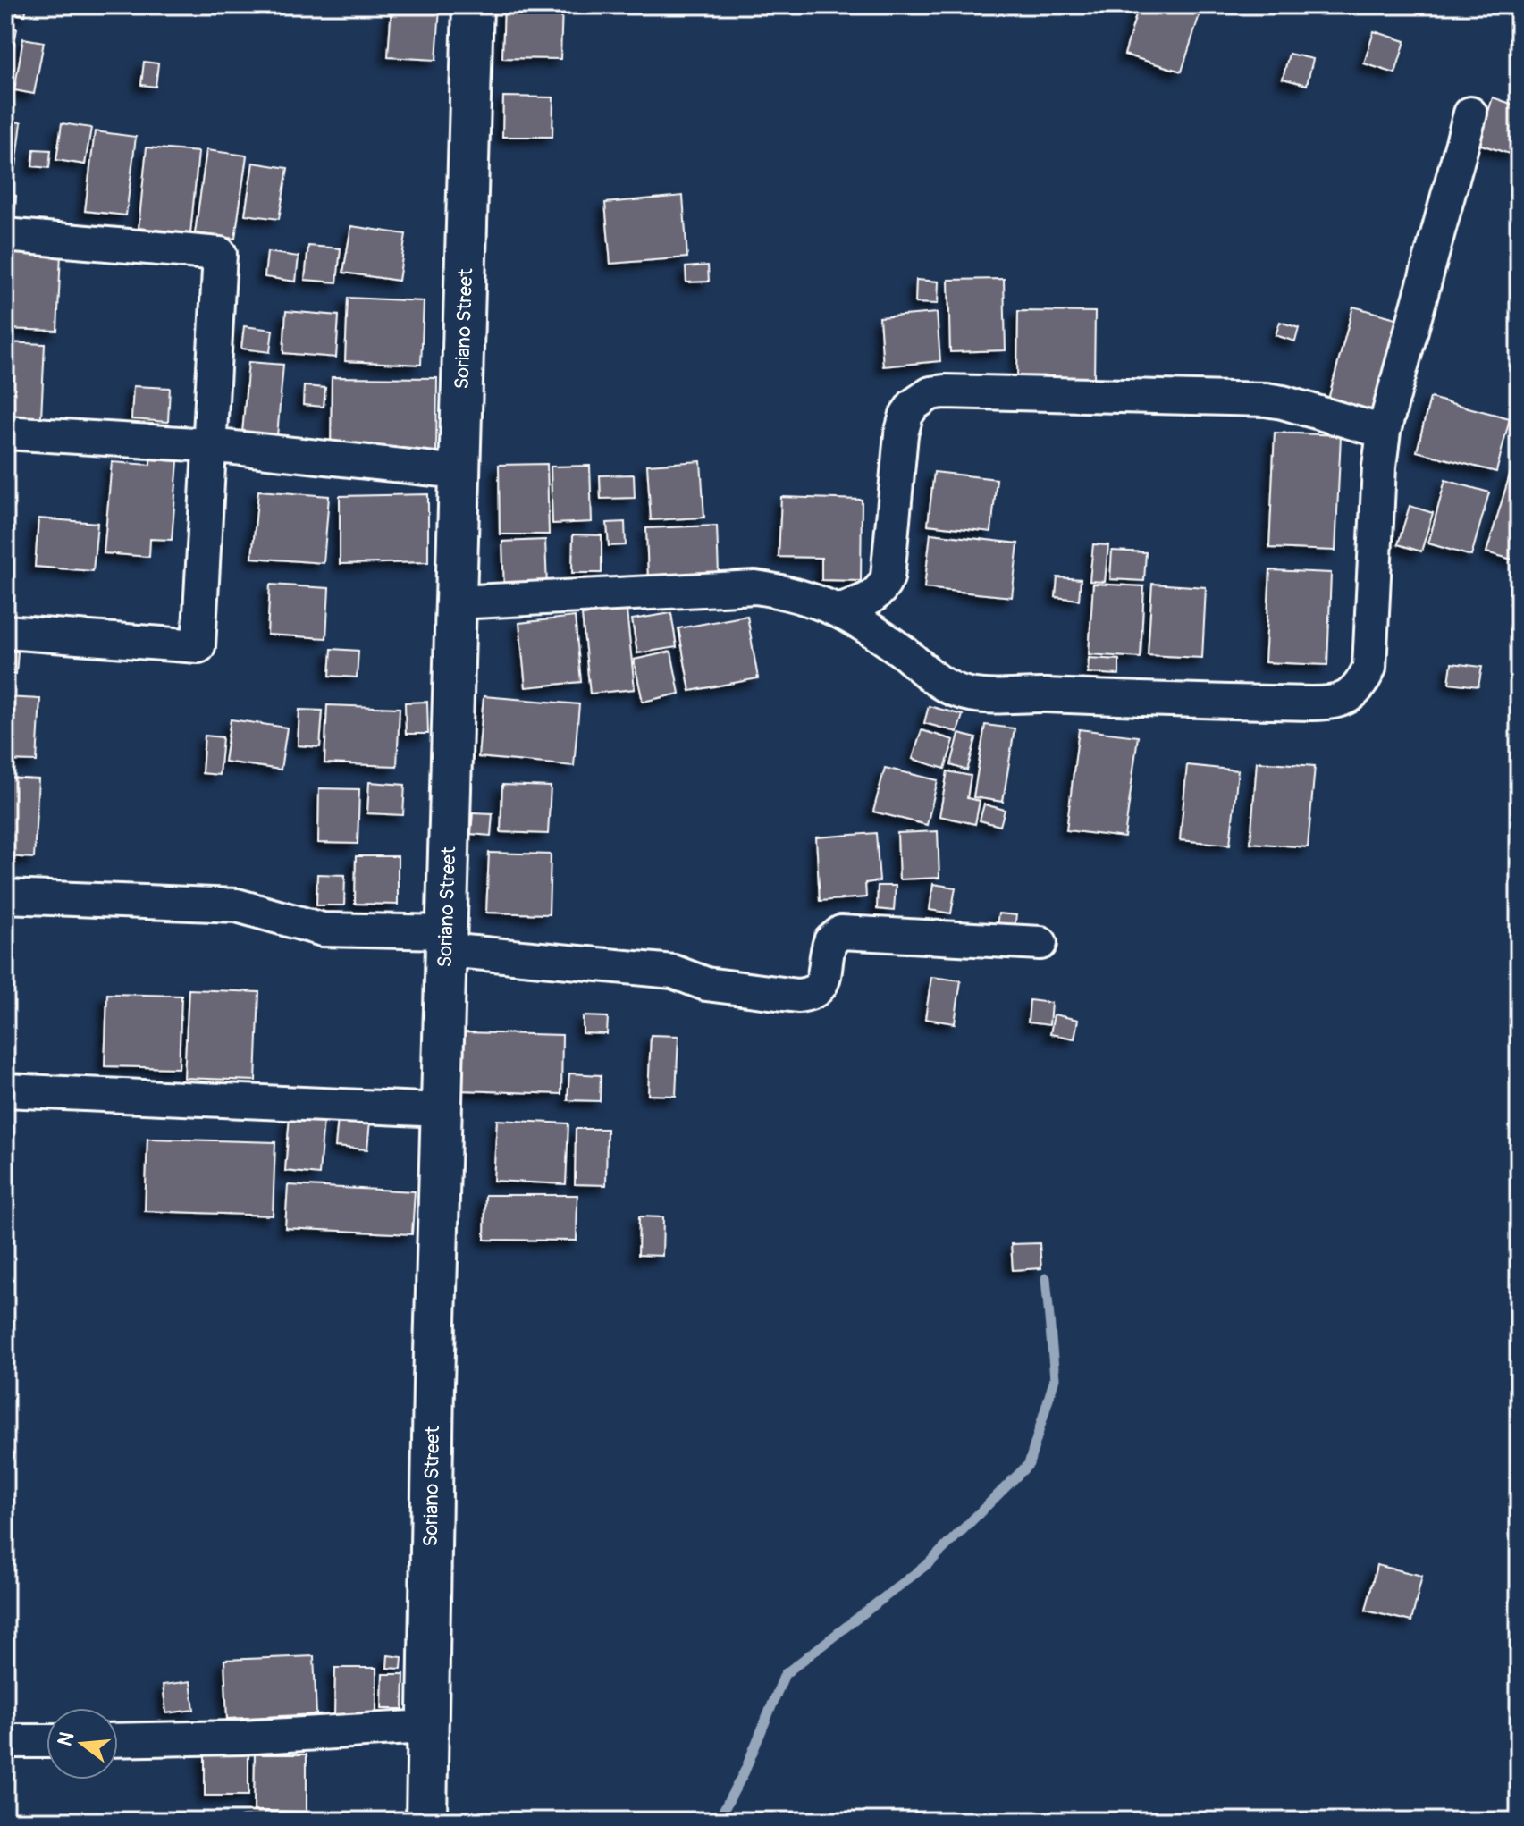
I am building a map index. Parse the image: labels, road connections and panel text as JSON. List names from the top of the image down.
{
  "streets": {
    "main road": ["Soriano Street"]
  },
  "north": "left"
}
